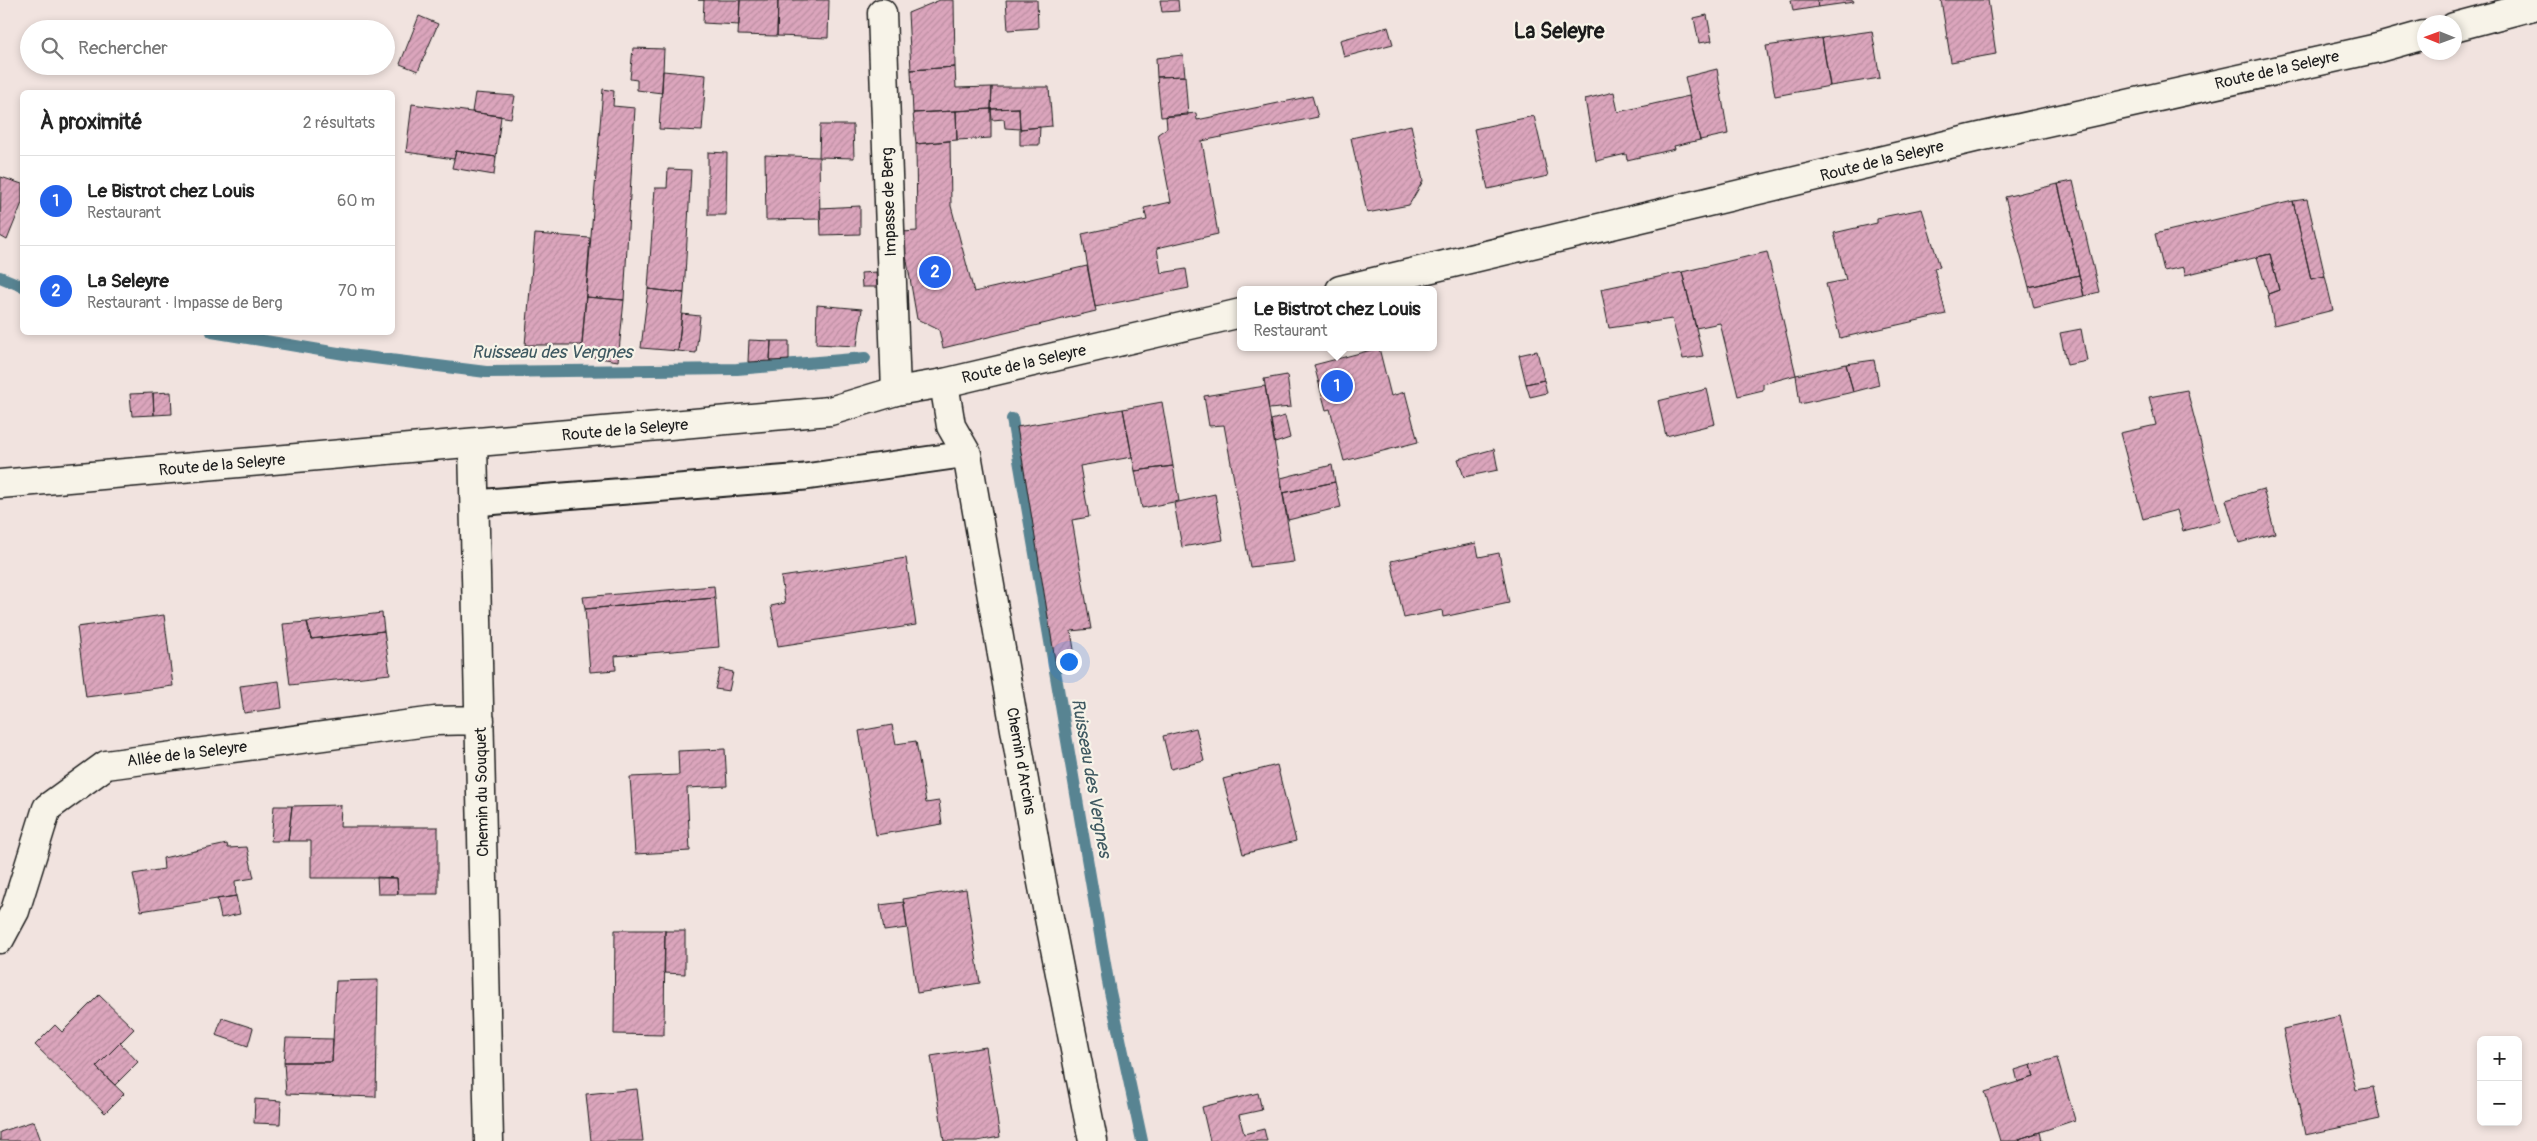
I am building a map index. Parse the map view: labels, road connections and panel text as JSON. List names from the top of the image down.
{
  "streets": {
    "street": [
      "Route de la Seleyre",
      "Impasse de Berg",
      "Allée de la Seleyre",
      "Chemin d'Arcins",
      "Chemin du Souquet"
    ]
  },
  "crossings": [
    ["Route de la Seleyre", "Impasse de Berg"],
    ["Route de la Seleyre", "Chemin d'Arcins"],
    ["Route de la Seleyre", "Chemin du Souquet"],
    ["Allée de la Seleyre", "Chemin du Souquet"]
  ],
  "districts": ["La Seleyre"],
  "water": ["Ruisseau des Vergnes"],
  "north": "left",
  "page": {
    "search": "Rechercher",
    "heading": ["À proximité", "2 résultats"],
    "list": [
      {
        "mark": "1",
        "name": "Le Bistrot chez Louis",
        "note": "Restaurant",
        "value": "60 m"
      },
      {
        "mark": "2",
        "name": "La Seleyre",
        "note": "Restaurant · Impasse de Berg",
        "value": "70 m"
      }
    ],
    "pins": ["2", "1"],
    "popup": ["Le Bistrot chez Louis", "Restaurant"],
    "map_buttons": ["+", "−"]
  }
}
